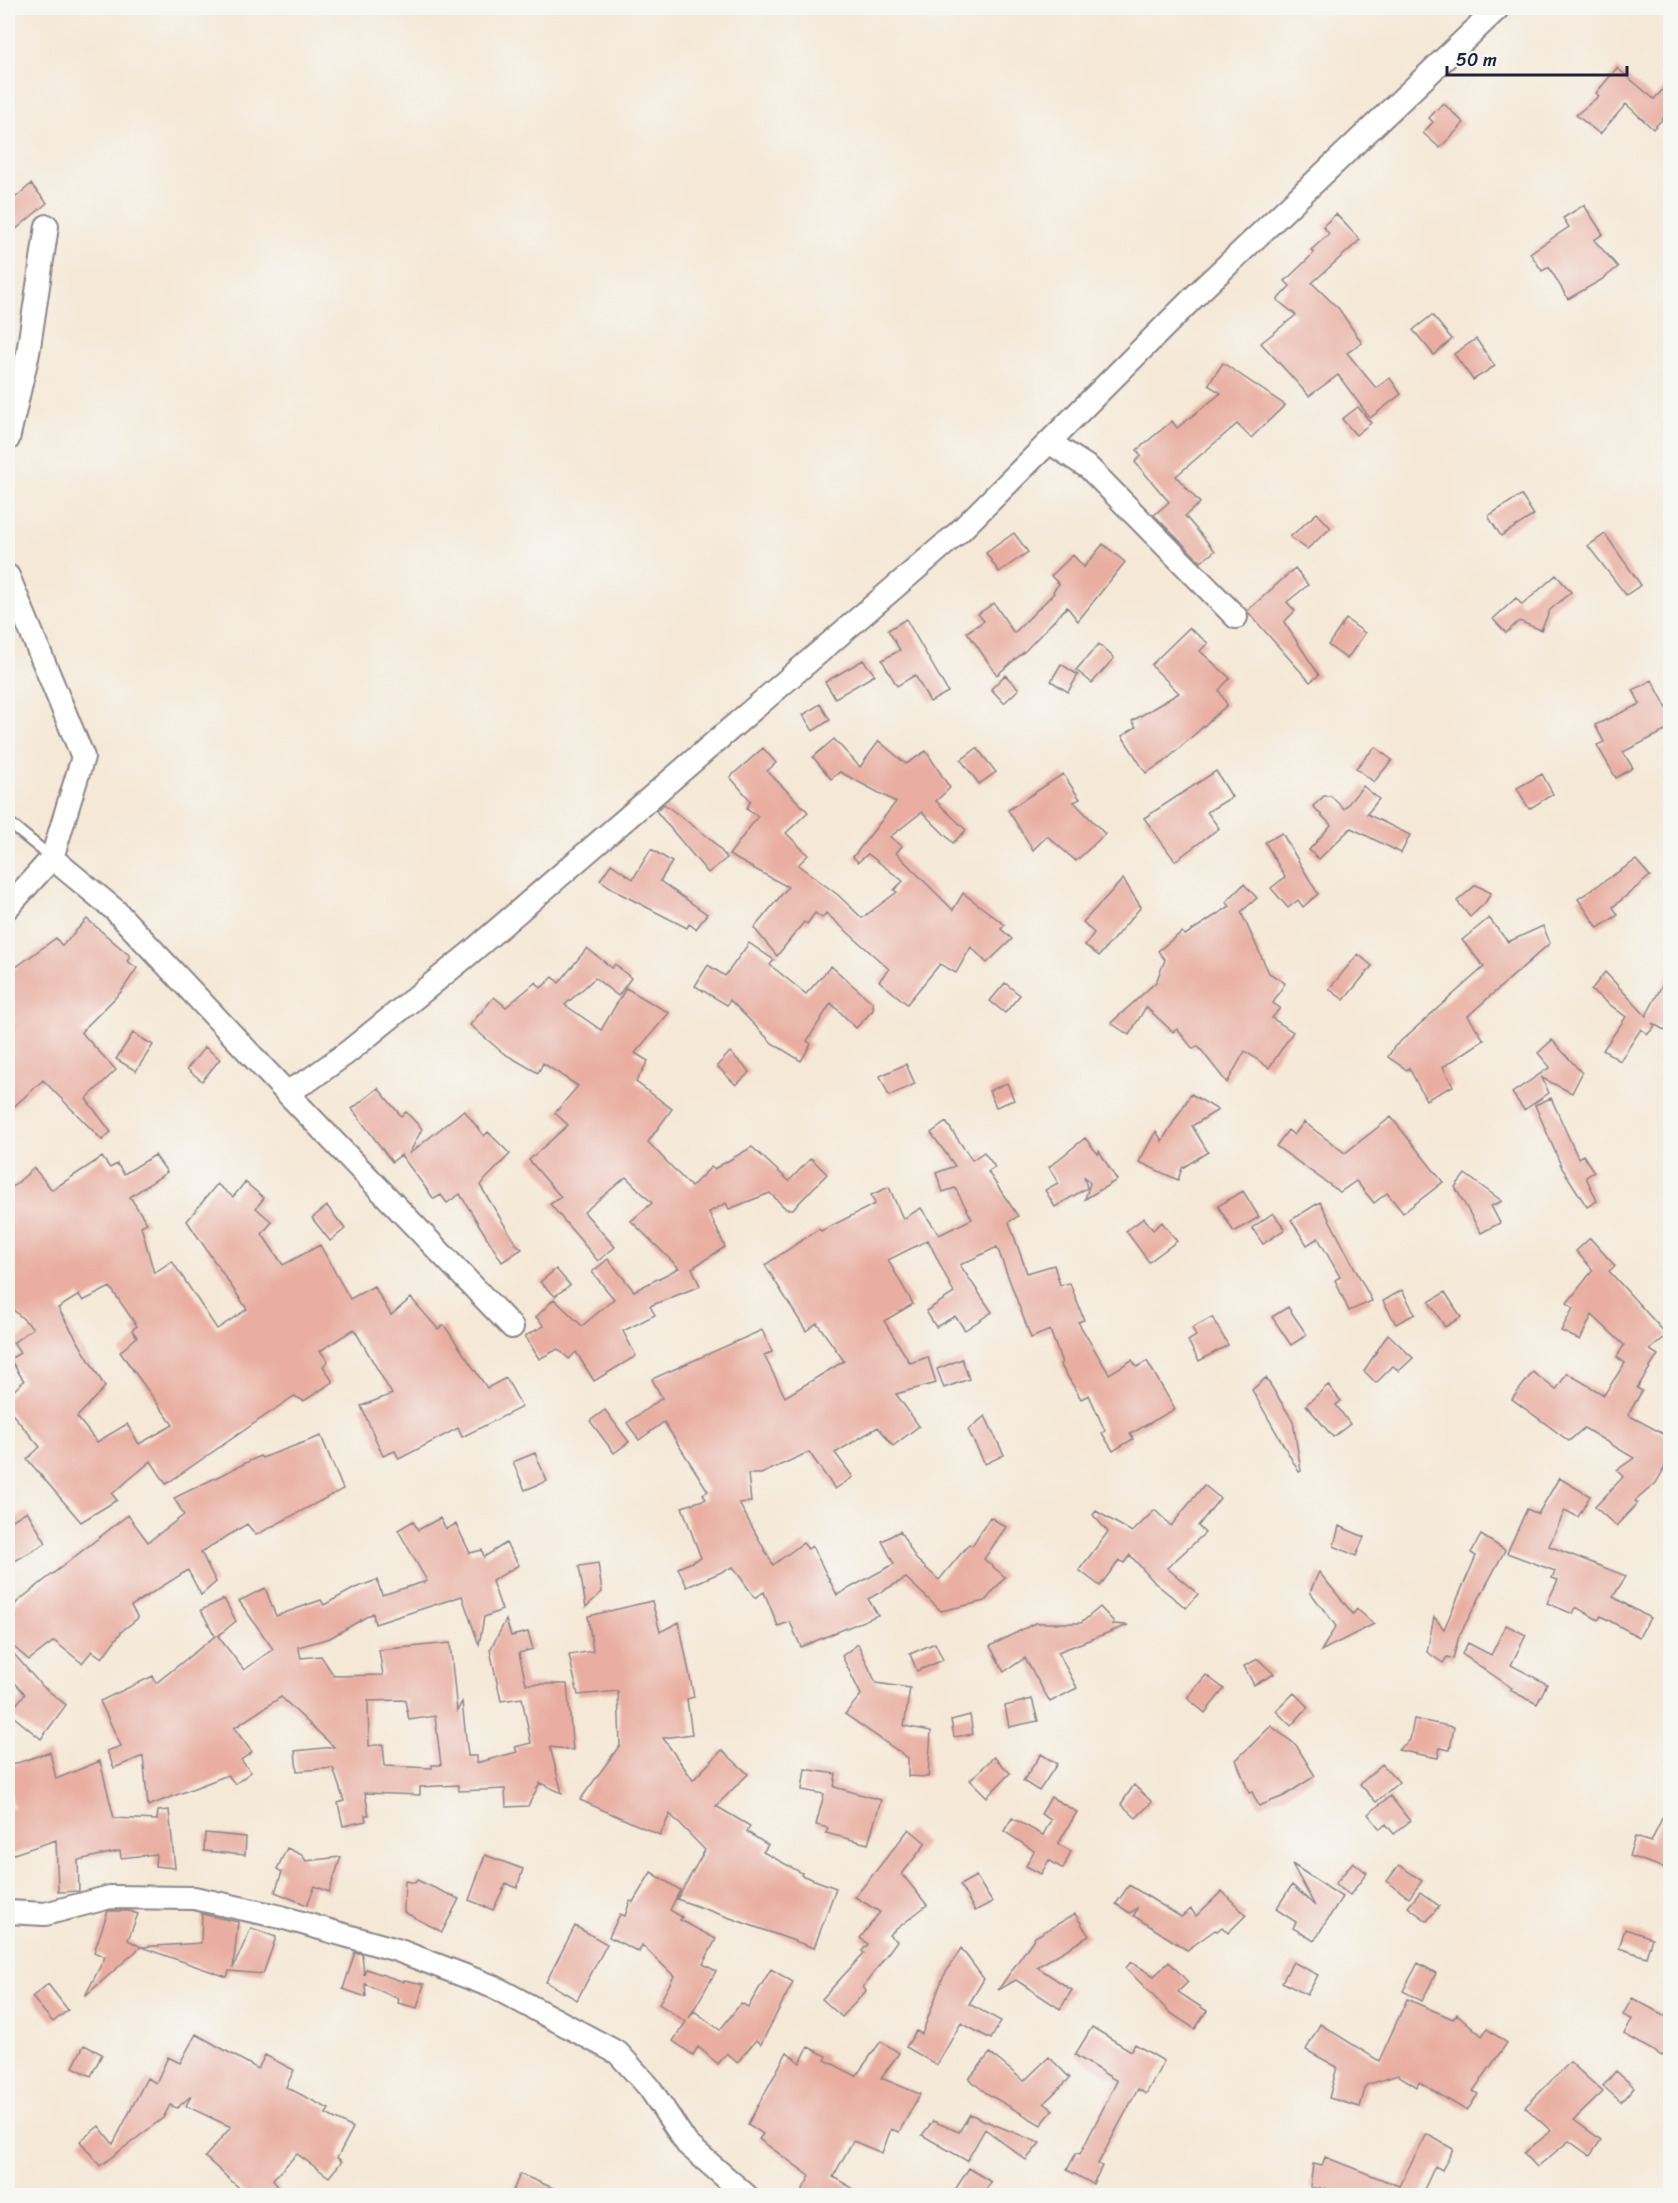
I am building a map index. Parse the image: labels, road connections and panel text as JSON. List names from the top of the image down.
{
  "scale_bar": "50 m"
}
